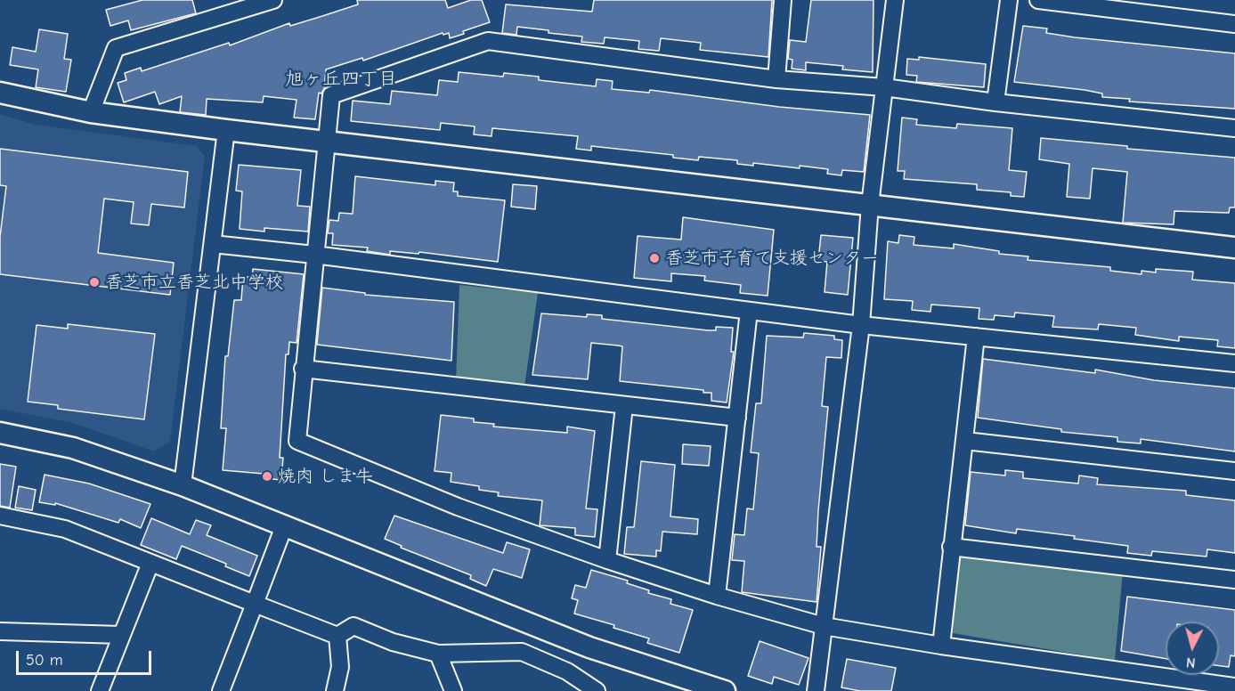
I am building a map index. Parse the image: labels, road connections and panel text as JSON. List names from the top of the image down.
{
  "districts": ["旭ヶ丘四丁目"],
  "places": ["香芝市子育て支援センター", "香芝市立香芝北中学校", "焼肉 しま牛"],
  "scale_bar": "50 m",
  "north": "bottom"
}
